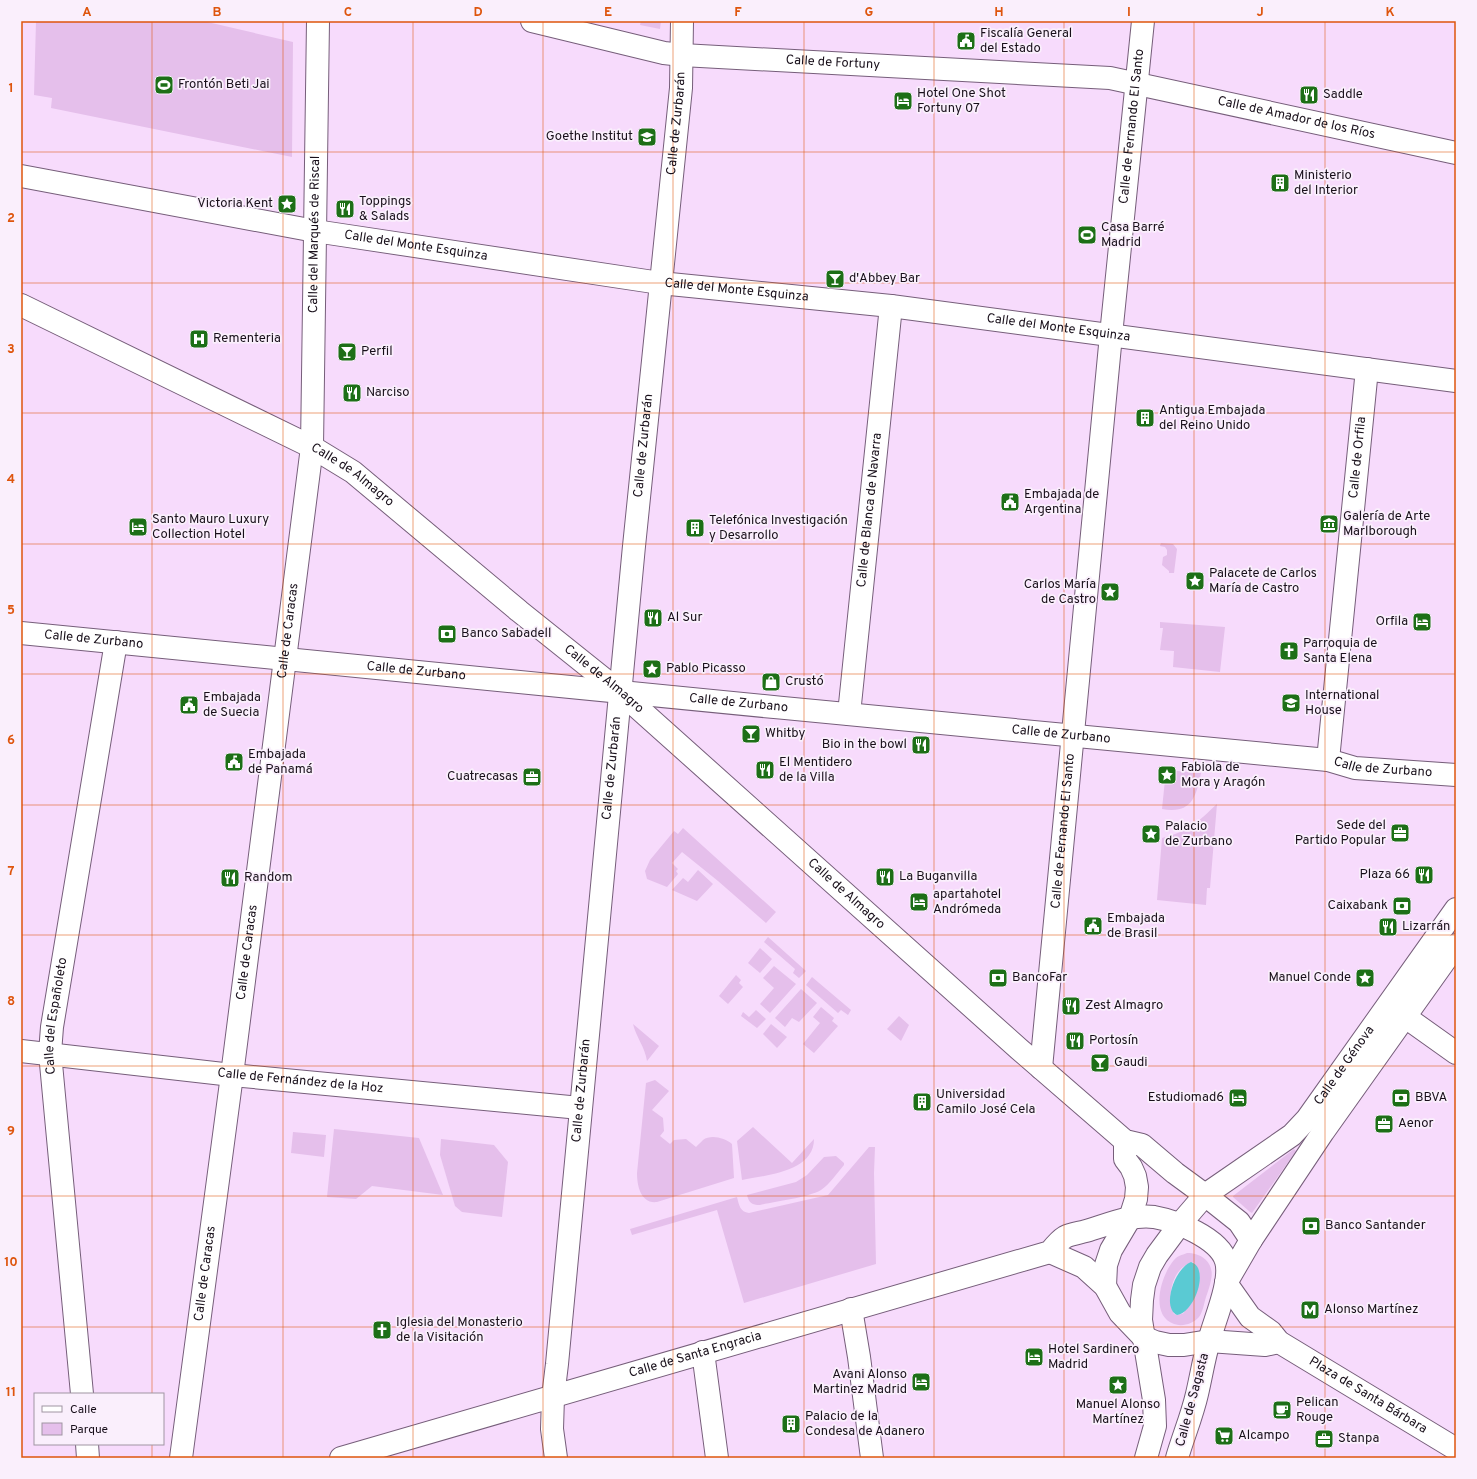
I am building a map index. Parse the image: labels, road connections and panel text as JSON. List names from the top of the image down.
{
  "streets": {
    "street": [
      "Calle de Fortuny",
      "Calle de Amador de los Ríos",
      "Calle de Zurbarán",
      "Calle de Fernando El Santo",
      "Calle del Marqués de Riscal",
      "Calle del Monte Esquinza",
      "Calle de Orfila",
      "Calle de Almagro",
      "Calle de Blanca de Navarra",
      "Calle de Caracas",
      "Calle de Zurbano",
      "Calle del Españoleto",
      "Calle de Génova",
      "Calle de Fernández de la Hoz",
      "Calle de Santa Engracia",
      "Plaza de Santa Bárbara",
      "Calle de Sagasta"
    ]
  },
  "crossings": [
    ["Calle de Fortuny", "Calle de Amador de los Ríos"],
    ["Calle de Fortuny", "Calle de Zurbarán"],
    ["Calle de Fortuny", "Calle de Fernando El Santo"],
    ["Calle de Amador de los Ríos", "Calle de Fernando El Santo"],
    ["Calle de Zurbarán", "Calle del Monte Esquinza"],
    ["Calle de Zurbarán", "Calle de Almagro"],
    ["Calle de Zurbarán", "Calle de Zurbano"],
    ["Calle de Zurbarán", "Calle de Fernández de la Hoz"],
    ["Calle de Zurbarán", "Calle de Santa Engracia"],
    ["Calle de Fernando El Santo", "Calle del Monte Esquinza"],
    ["Calle de Fernando El Santo", "Calle de Almagro"],
    ["Calle de Fernando El Santo", "Calle de Zurbano"],
    ["Calle del Marqués de Riscal", "Calle del Monte Esquinza"],
    ["Calle del Marqués de Riscal", "Calle de Almagro"],
    ["Calle del Marqués de Riscal", "Calle de Caracas"],
    ["Calle del Monte Esquinza", "Calle de Orfila"],
    ["Calle del Monte Esquinza", "Calle de Blanca de Navarra"],
    ["Calle de Orfila", "Calle de Zurbano"],
    ["Calle de Almagro", "Calle de Caracas"],
    ["Calle de Almagro", "Calle de Zurbano"],
    ["Calle de Almagro", "Calle de Génova"],
    ["Calle de Blanca de Navarra", "Calle de Zurbano"],
    ["Calle de Caracas", "Calle de Zurbano"],
    ["Calle de Caracas", "Calle de Fernández de la Hoz"],
    ["Calle de Zurbano", "Calle del Españoleto"],
    ["Calle del Españoleto", "Calle de Fernández de la Hoz"],
    ["Calle de Génova", "Calle de Santa Engracia"],
    ["Calle de Génova", "Plaza de Santa Bárbara"],
    ["Calle de Génova", "Calle de Sagasta"],
    ["Calle de Santa Engracia", "Plaza de Santa Bárbara"],
    ["Calle de Santa Engracia", "Calle de Sagasta"],
    ["Plaza de Santa Bárbara", "Calle de Sagasta"]
  ],
  "places": {
    "public building": [
      "Fiscalía General del Estado",
      "Embajada de Argentina",
      "Embajada de Suecia",
      "Embajada de Panamá",
      "Embajada de Brasil"
    ],
    "sports": ["Frontón Beti Jai", "Casa Barré Madrid"],
    "restaurant": [
      "Saddle",
      "Toppings & Salads",
      "Narciso",
      "Al Sur",
      "Bio in the bowl",
      "El Mentidero de la Villa",
      "Plaza 66",
      "La Buganvilla",
      "Random",
      "Lizarrán",
      "Zest Almagro",
      "Portosín"
    ],
    "hotel": [
      "Hotel One Shot Fortuny 07",
      "Santo Mauro Luxury Collection Hotel",
      "Orfila",
      "apartahotel Andrómeda",
      "Estudiomad6",
      "Hotel Sardinero Madrid",
      "Avani Alonso Martinez Madrid"
    ],
    "school or university": ["Goethe Institut", "International House"],
    "building": [
      "Ministerio del Interior",
      "Antigua Embajada del Reino Unido",
      "Telefónica Investigación y Desarrollo",
      "Universidad Camilo José Cela",
      "Palacio de la Condesa de Adanero"
    ],
    "place": [
      "Victoria Kent",
      "Palacete de Carlos María de Castro",
      "Carlos María de Castro",
      "Pablo Picasso",
      "Fabiola de Mora y Aragón",
      "Palacio de Zurbano",
      "Manuel Conde",
      "Manuel Alonso Martínez"
    ],
    "bar": [
      "d'Abbey Bar",
      "Perfil",
      "Whitby",
      "Gaudi"
    ],
    "hospital": ["Rementeria"],
    "museum": ["Galería de Arte Marlborough"],
    "bank": [
      "Banco Sabadell",
      "Caixabank",
      "BancoFar",
      "BBVA",
      "Banco Santander"
    ],
    "church": ["Parroquia de Santa Elena", "Iglesia del Monasterio de la Visitación"],
    "shop": ["Crustó"],
    "office": [
      "Cuatrecasas",
      "Sede del Partido Popular",
      "Aenor",
      "Stanpa"
    ],
    "metro station": ["Alonso Martínez"],
    "cafe": ["Pelican Rouge"],
    "supermarket": ["Alcampo"]
  },
  "legend": ["Calle", "Parque"],
  "grid": {
    "columns": [
      "A",
      "B",
      "C",
      "D",
      "E",
      "F",
      "G",
      "H",
      "I",
      "J",
      "K"
    ],
    "rows": [
      "1",
      "2",
      "3",
      "4",
      "5",
      "6",
      "7",
      "8",
      "9",
      "10",
      "11"
    ]
  }
}
